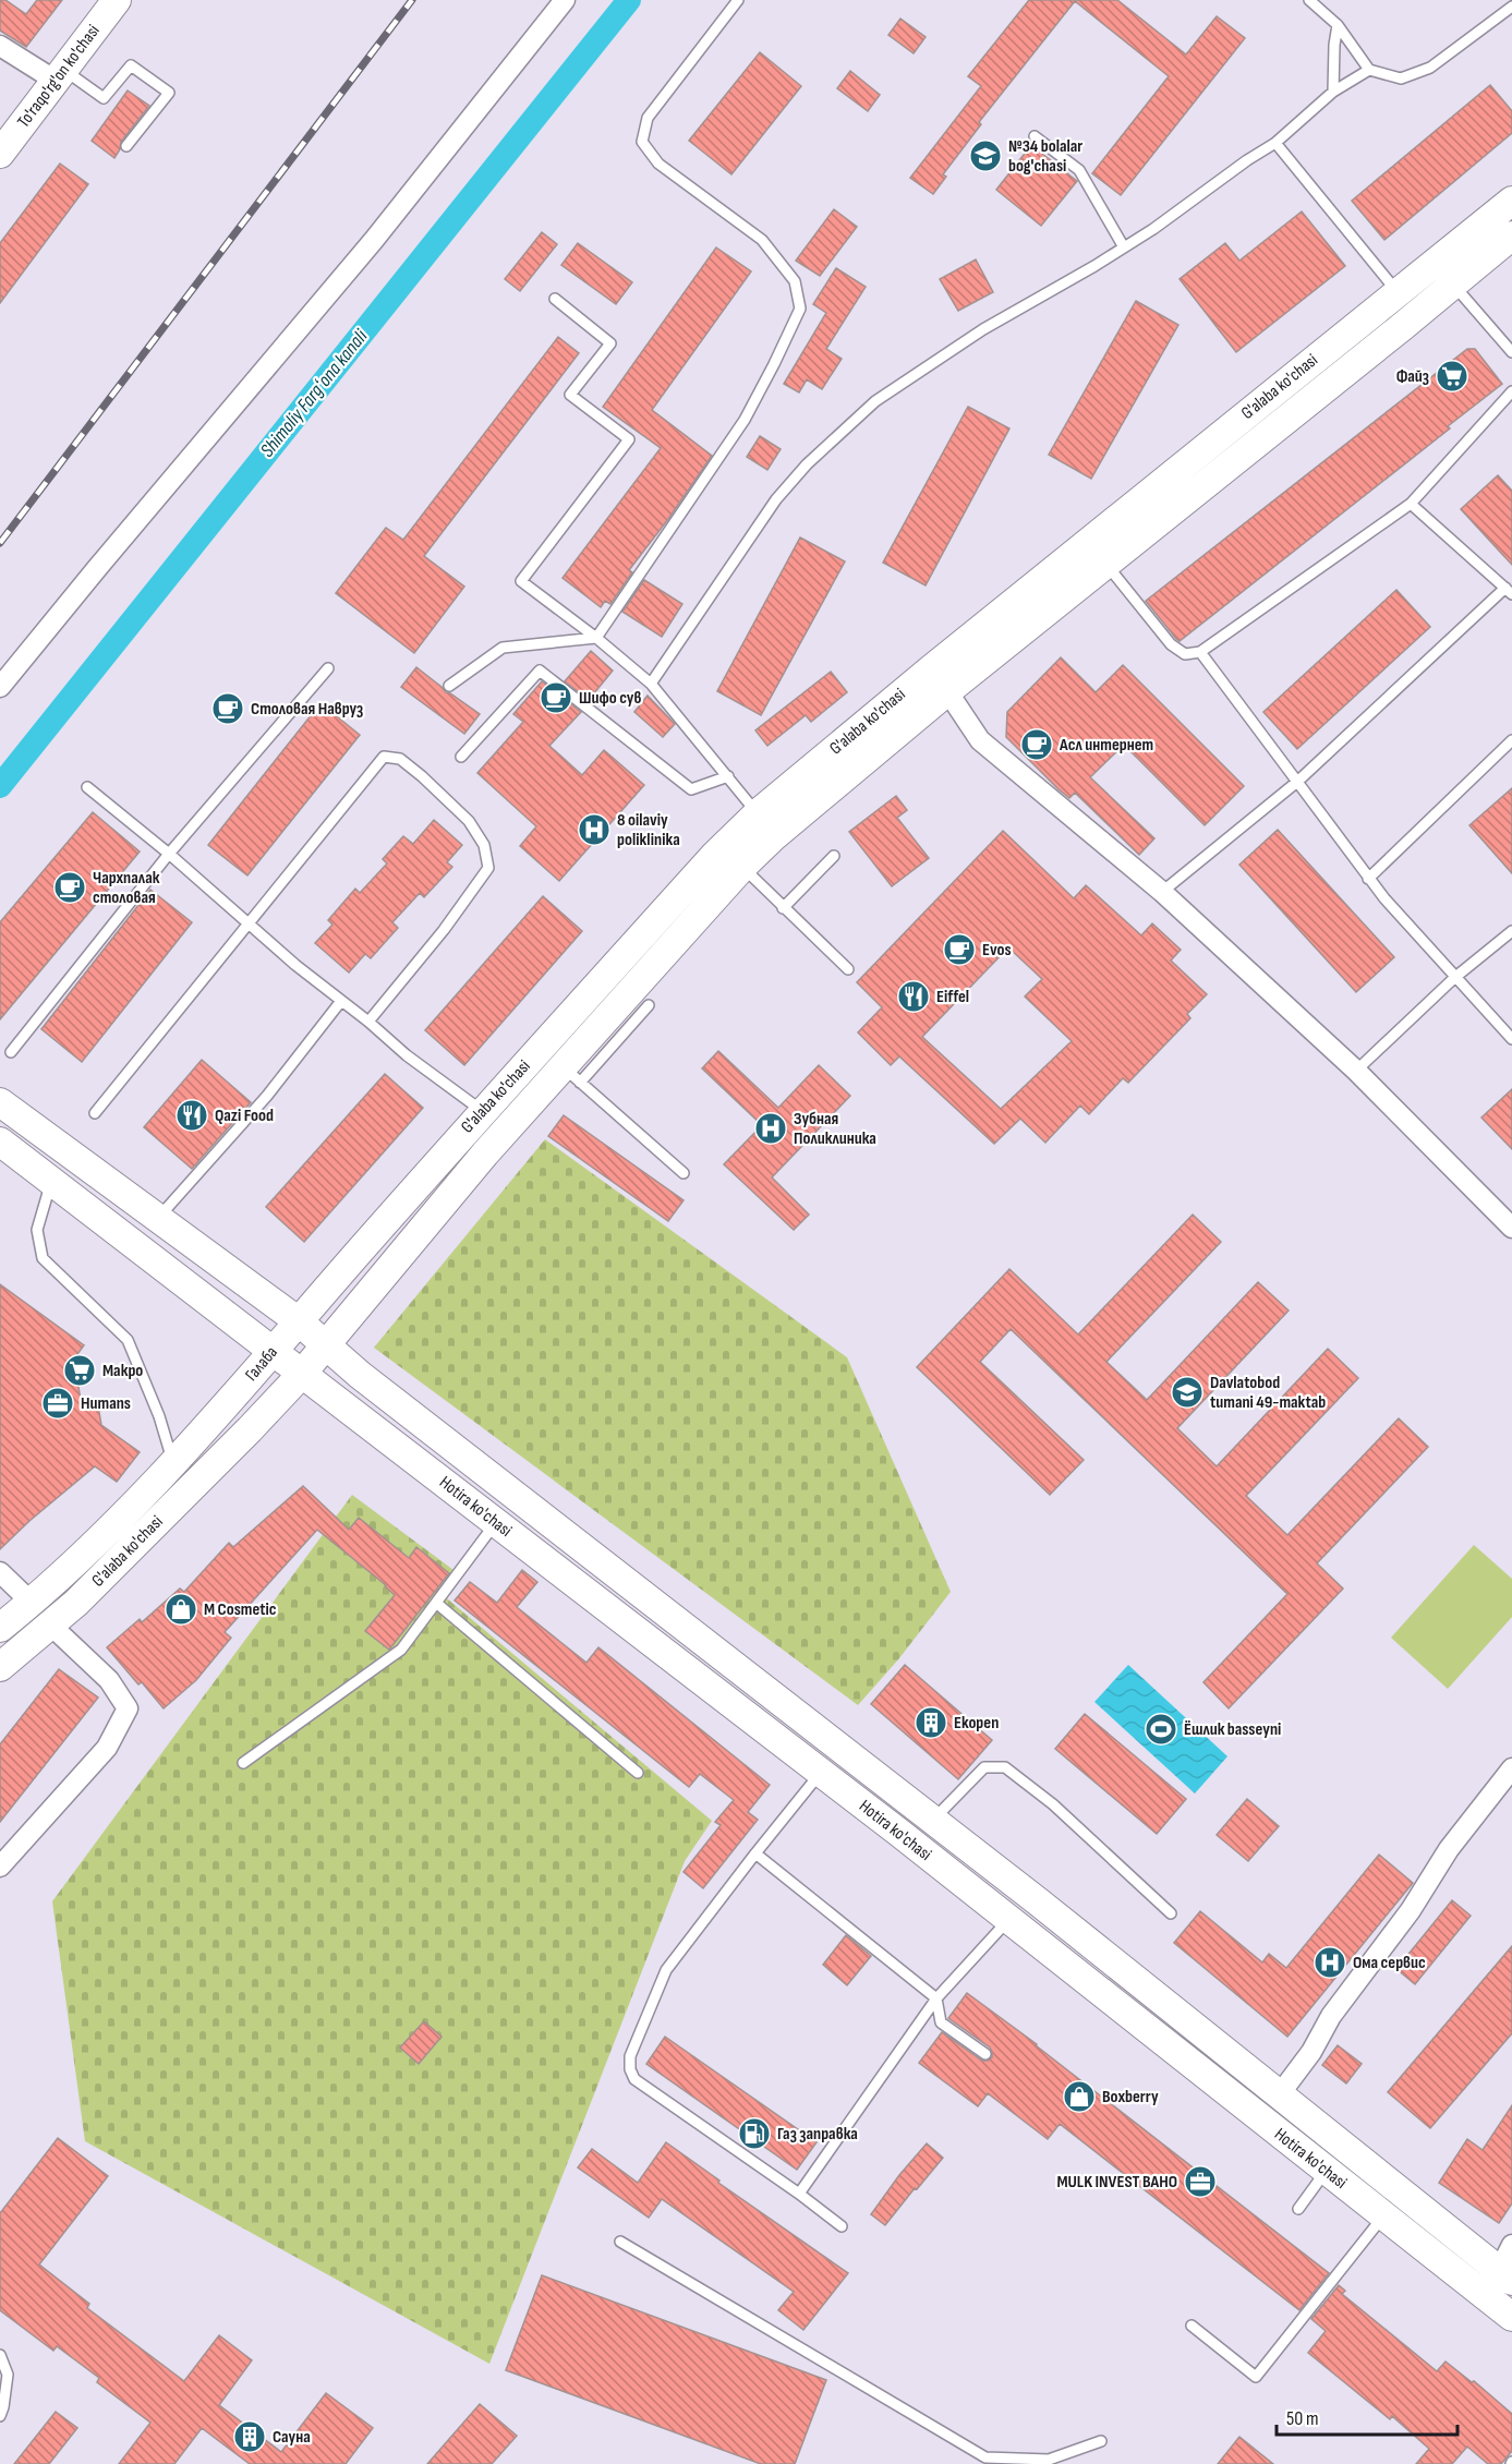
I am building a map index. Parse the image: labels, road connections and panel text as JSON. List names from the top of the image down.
{
  "streets": {
    "main road": [
      "To'raqo'rg'on ko'chasi",
      "G'alaba ko'chasi",
      "Галаба",
      "Hotira ko'chasi"
    ]
  },
  "crossings": [
    ["G'alaba ko'chasi", "Галаба"],
    ["G'alaba ko'chasi", "Hotira ko'chasi"],
    ["Галаба", "Hotira ko'chasi"]
  ],
  "water": ["Shimoliy Fargʻona kanali"],
  "places": {
    "school or university": ["№34 bolalar bog'chasi", "Davlatobod tumani 49-maktab"],
    "supermarket": ["Файз", "Макро"],
    "cafe": [
      "Шифо сув",
      "Столовая Навруз",
      "Асл интернет",
      "Чархпалак столовая",
      "Evos"
    ],
    "hospital": ["8 oilaviy poliklinika", "Зубная Поликлиника", "Ома сервис"],
    "restaurant": ["Eiffel", "Qazi Food"],
    "office": ["Humans", "MULK INVEST BAHO"],
    "shop": ["M Cosmetic", "Boxberry"],
    "building": ["Ekopen", "Сауна"],
    "sports": ["Ёшлик basseyni"],
    "fuel station": ["Газ заправка"]
  },
  "scale_bar": "50 m"
}
